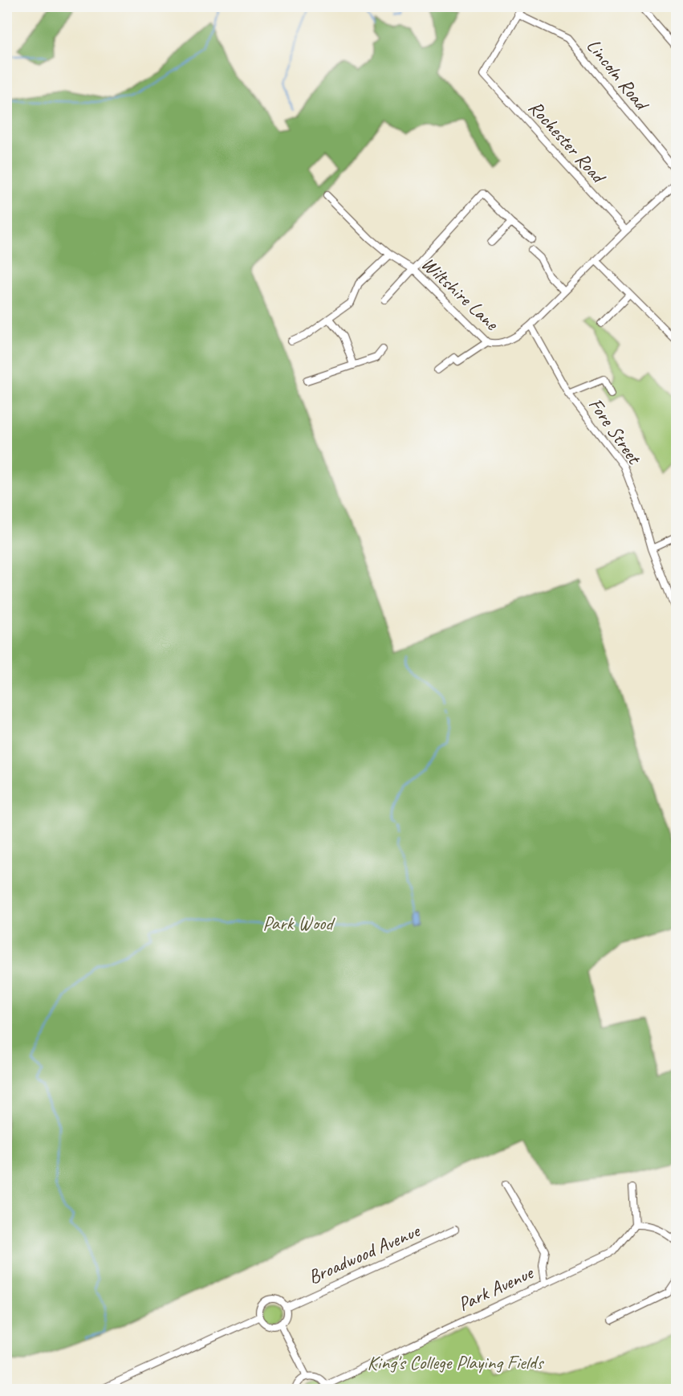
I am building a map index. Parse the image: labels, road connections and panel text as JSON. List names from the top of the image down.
{
  "streets": {
    "street": [
      "Lincoln Road",
      "Rochester Road",
      "Wiltshire Lane",
      "Fore Street",
      "Broadwood Avenue",
      "Park Avenue"
    ]
  },
  "crossings": [
    ["Lincoln Road", "Rochester Road"],
    ["Rochester Road", "Wiltshire Lane"],
    ["Wiltshire Lane", "Fore Street"]
  ],
  "parks": ["Park Wood", "King's College Playing Fields"]
}
